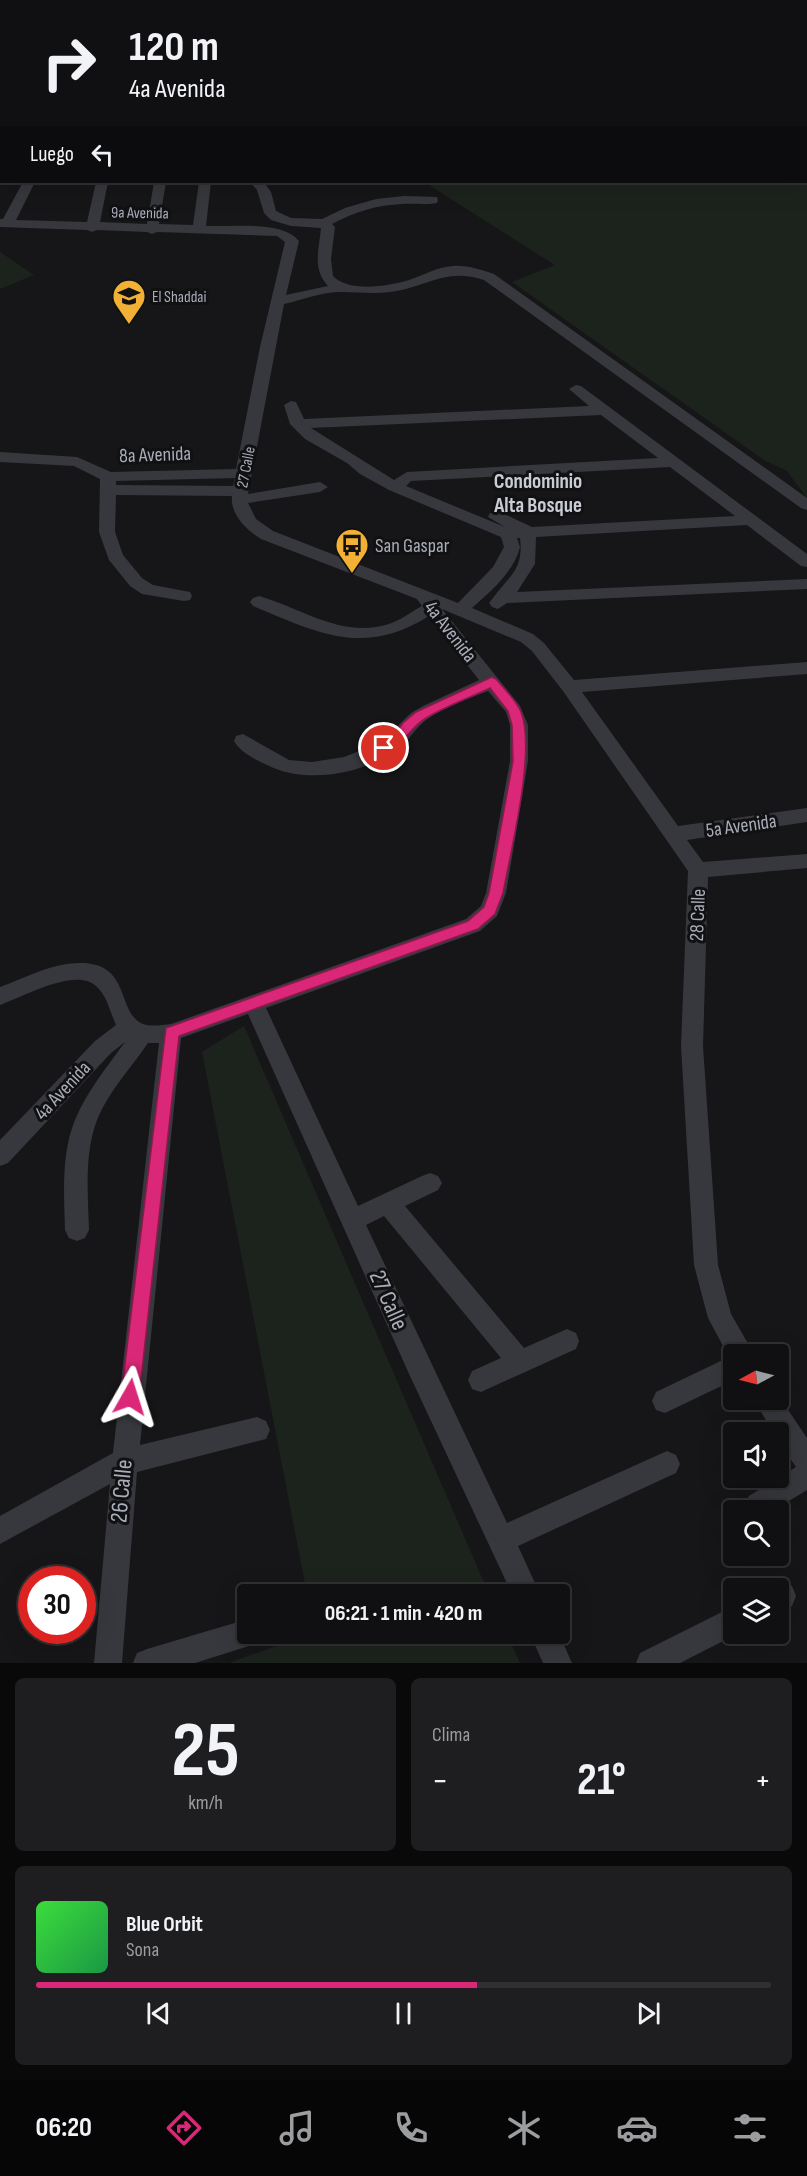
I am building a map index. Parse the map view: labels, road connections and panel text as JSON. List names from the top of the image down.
{
  "streets": {
    "street": [
      "9a Avenida",
      "8a Avenida",
      "27 Calle",
      "4a Avenida",
      "5a Avenida",
      "28 Calle",
      "26 Calle"
    ]
  },
  "crossings": [
    ["9a Avenida", "27 Calle"],
    ["8a Avenida", "27 Calle"],
    ["27 Calle", "4a Avenida"],
    ["27 Calle", "28 Calle"],
    ["4a Avenida", "28 Calle"],
    ["4a Avenida", "26 Calle"],
    ["5a Avenida", "28 Calle"]
  ],
  "districts": ["Condominio Alta Bosque"],
  "places": {
    "school or university": ["El Shaddai"],
    "bus stop": ["San Gaspar"]
  },
  "north": "left",
  "page": {
    "turn": ["120 m", "4a Avenida"],
    "then": "Luego",
    "limit": "30",
    "trip": "06:21 · 1 min · 420 m",
    "tile": [
      ["25", "km/h"],
      "Clima"
    ],
    "heat": ["−", "21°", "+"],
    "song": ["Blue Orbit", "Sona"],
    "tabs": "06:20"
  }
}
